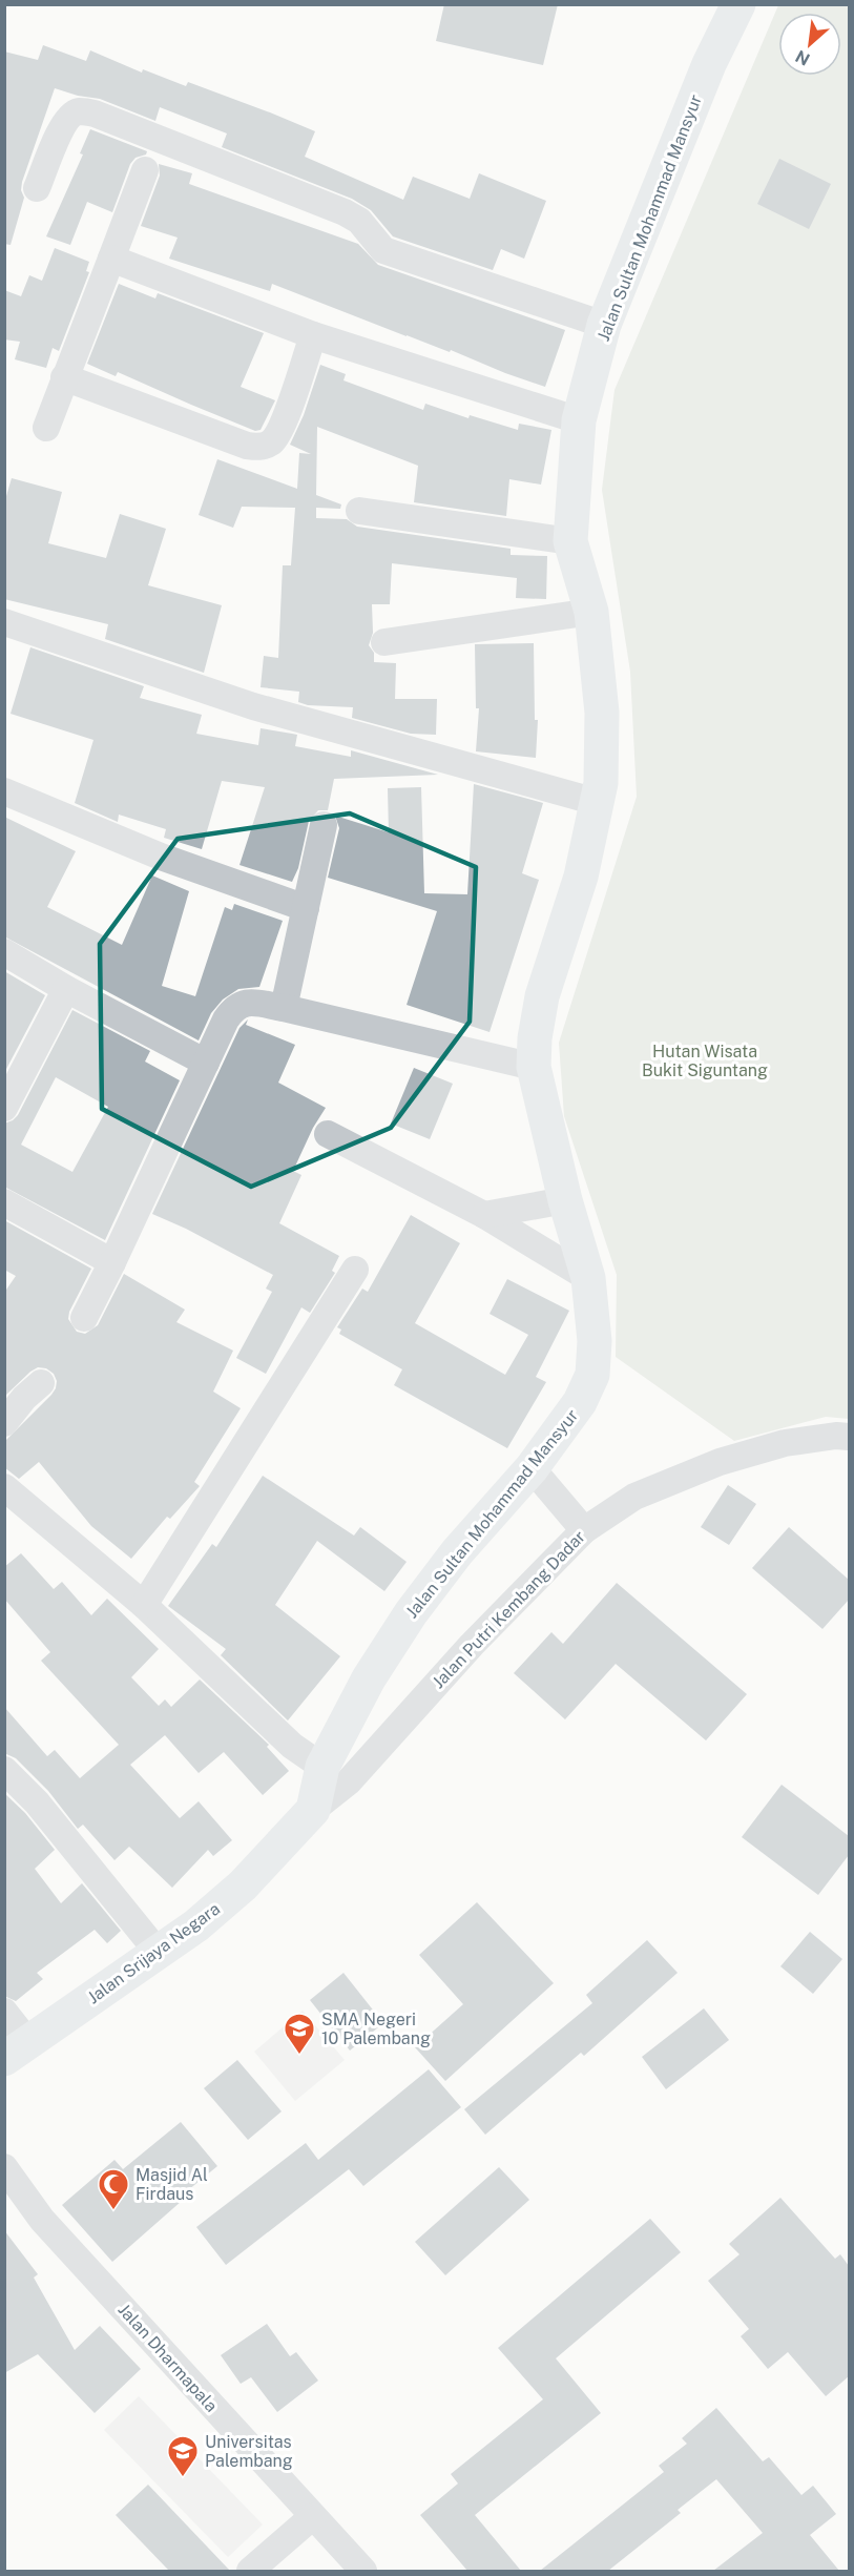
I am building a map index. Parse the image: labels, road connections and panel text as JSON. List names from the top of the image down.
{
  "streets": {
    "street": [
      "Jalan Sultan Mohammad Mansyur",
      "Jalan Putri Kembang Dadar",
      "Jalan Srijaya Negara",
      "Jalan Dharmapala"
    ]
  },
  "crossings": [
    ["Jalan Putri Kembang Dadar", "Jalan Srijaya Negara"]
  ],
  "parks": ["Hutan Wisata Bukit Siguntang"],
  "places": {
    "school or university": ["SMA Negeri 10 Palembang", "Universitas Palembang"],
    "mosque": ["Masjid Al Firdaus"]
  },
  "north": "bottom left"
}
